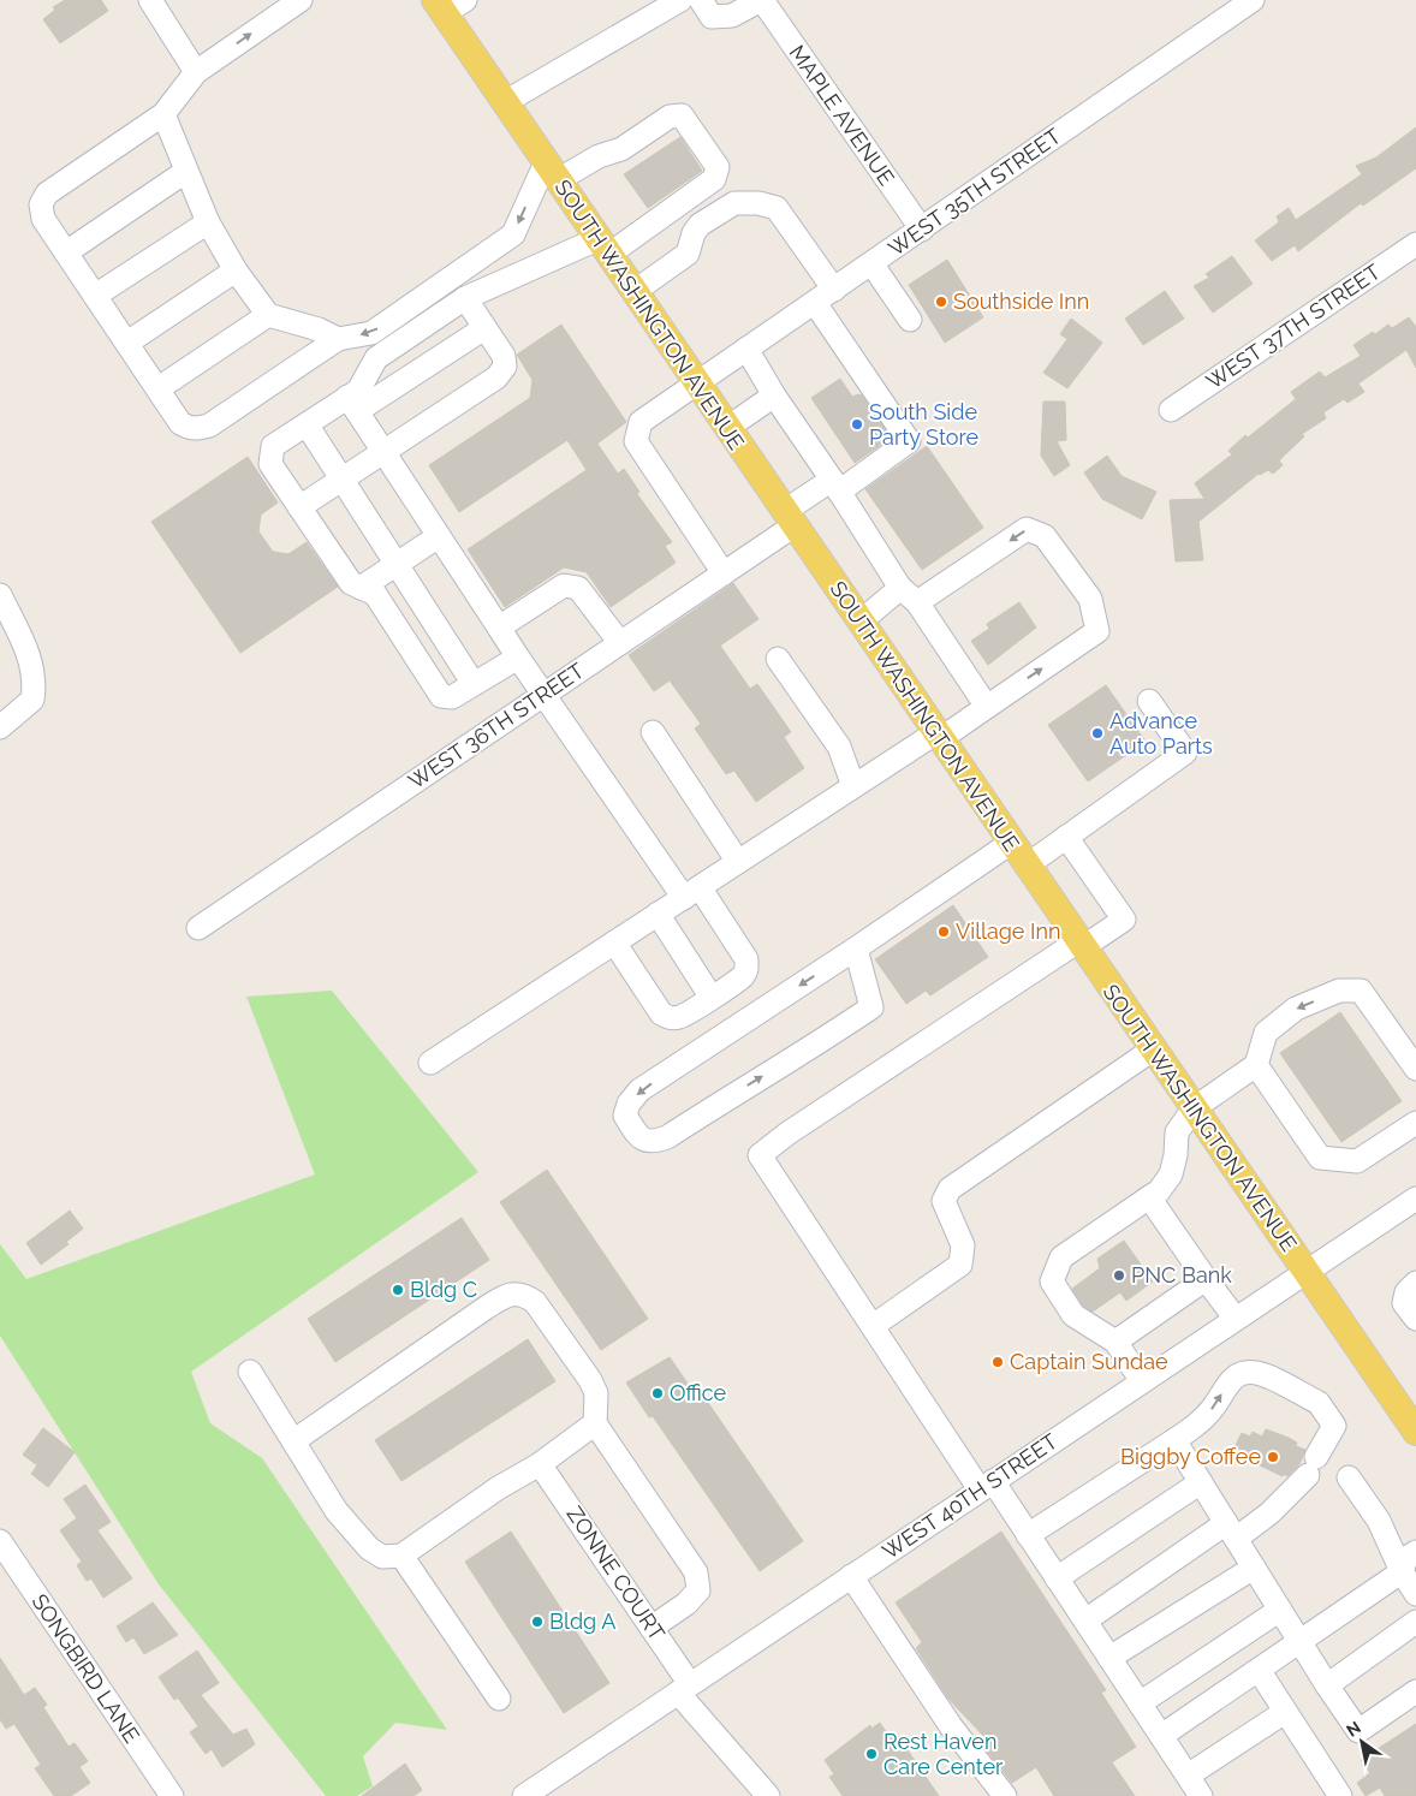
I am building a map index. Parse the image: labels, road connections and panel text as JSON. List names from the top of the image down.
{
  "streets": {
    "main road": ["SOUTH WASHINGTON AVENUE"],
    "street": [
      "MAPLE AVENUE",
      "WEST 35TH STREET",
      "WEST 37TH STREET",
      "WEST 36TH STREET",
      "WEST 40TH STREET",
      "ZONNE COURT",
      "SONGBIRD LANE"
    ]
  },
  "crossings": [
    ["MAPLE AVENUE", "WEST 35TH STREET"],
    ["WEST 35TH STREET", "SOUTH WASHINGTON AVENUE"],
    ["WEST 35TH STREET", "WEST 36TH STREET"],
    ["SOUTH WASHINGTON AVENUE", "WEST 36TH STREET"],
    ["SOUTH WASHINGTON AVENUE", "WEST 40TH STREET"],
    ["WEST 40TH STREET", "ZONNE COURT"]
  ],
  "places": [
    "Southside Inn",
    "South Side Party Store",
    "Advance Auto Parts",
    "Village Inn",
    "PNC Bank",
    "Bldg C",
    "Captain Sundae",
    "Office",
    "Biggby Coffee",
    "Bldg A",
    "Rest Haven Care Center"
  ],
  "north": "top left"
}
